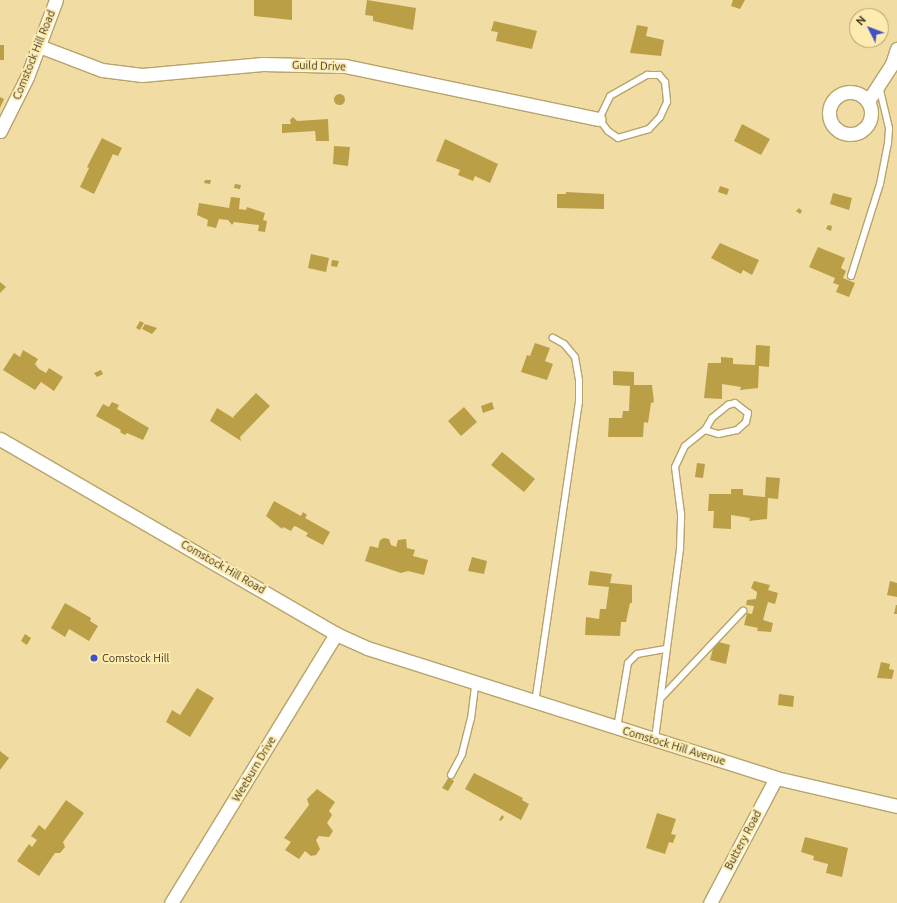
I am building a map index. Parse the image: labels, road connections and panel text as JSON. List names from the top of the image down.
{
  "streets": {
    "street": [
      "Comstock Hill Road",
      "Guild Drive",
      "Comstock Hill Avenue",
      "Weeburn Drive",
      "Buttery Road"
    ]
  },
  "crossings": [
    ["Comstock Hill Road", "Guild Drive"],
    ["Comstock Hill Road", "Comstock Hill Avenue"],
    ["Comstock Hill Road", "Weeburn Drive"],
    ["Comstock Hill Avenue", "Buttery Road"]
  ],
  "places": ["Comstock Hill"],
  "north": "top left"
}
